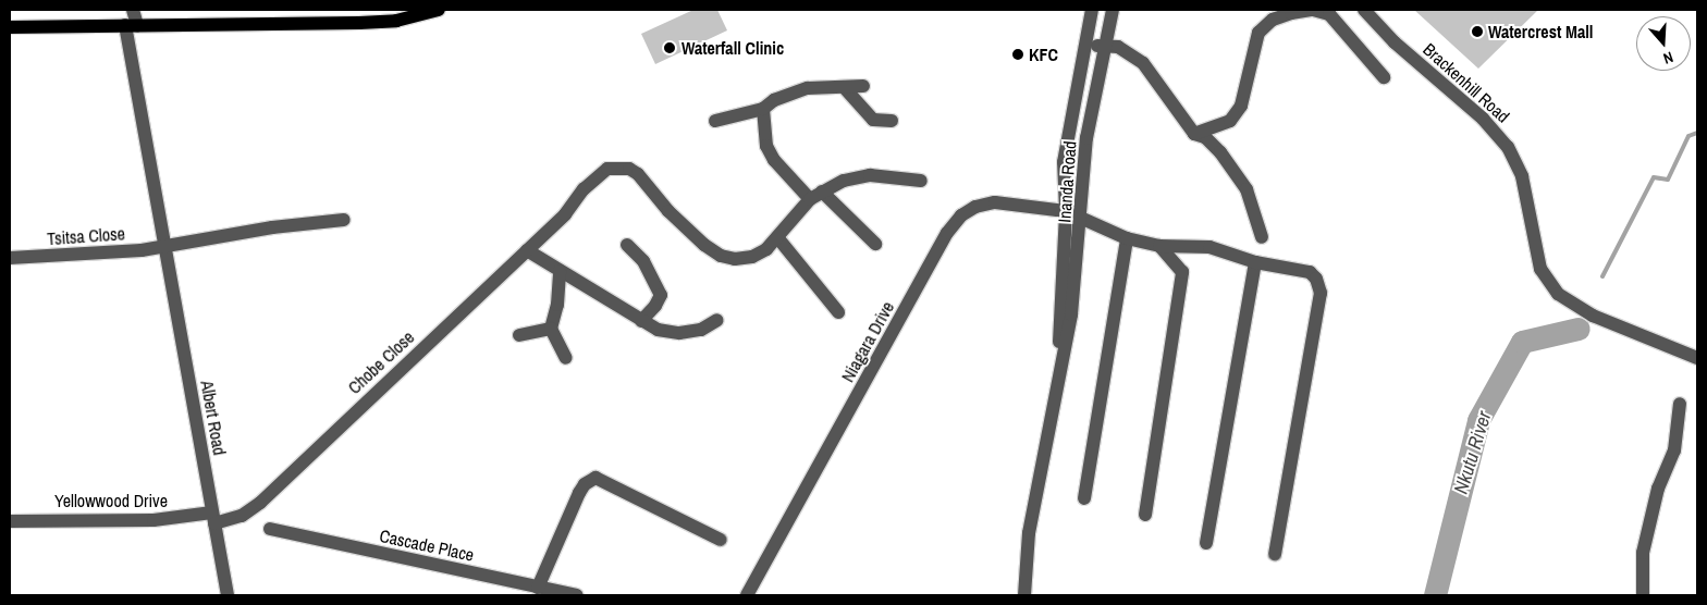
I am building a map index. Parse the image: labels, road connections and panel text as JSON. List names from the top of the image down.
{
  "streets": {
    "street": [
      "Brackenhill Road",
      "Inanda Road",
      "Tsitsa Close",
      "Niagara Drive",
      "Chobe Close",
      "Albert Road",
      "Yellowwood Drive",
      "Cascade Place"
    ]
  },
  "crossings": [
    ["Inanda Road", "Niagara Drive"],
    ["Tsitsa Close", "Albert Road"],
    ["Chobe Close", "Albert Road"],
    ["Chobe Close", "Yellowwood Drive"],
    ["Albert Road", "Yellowwood Drive"]
  ],
  "water": ["Nkutu River"],
  "places": ["Watercrest Mall", "Waterfall Clinic", "KFC"],
  "north": "bottom"
}
